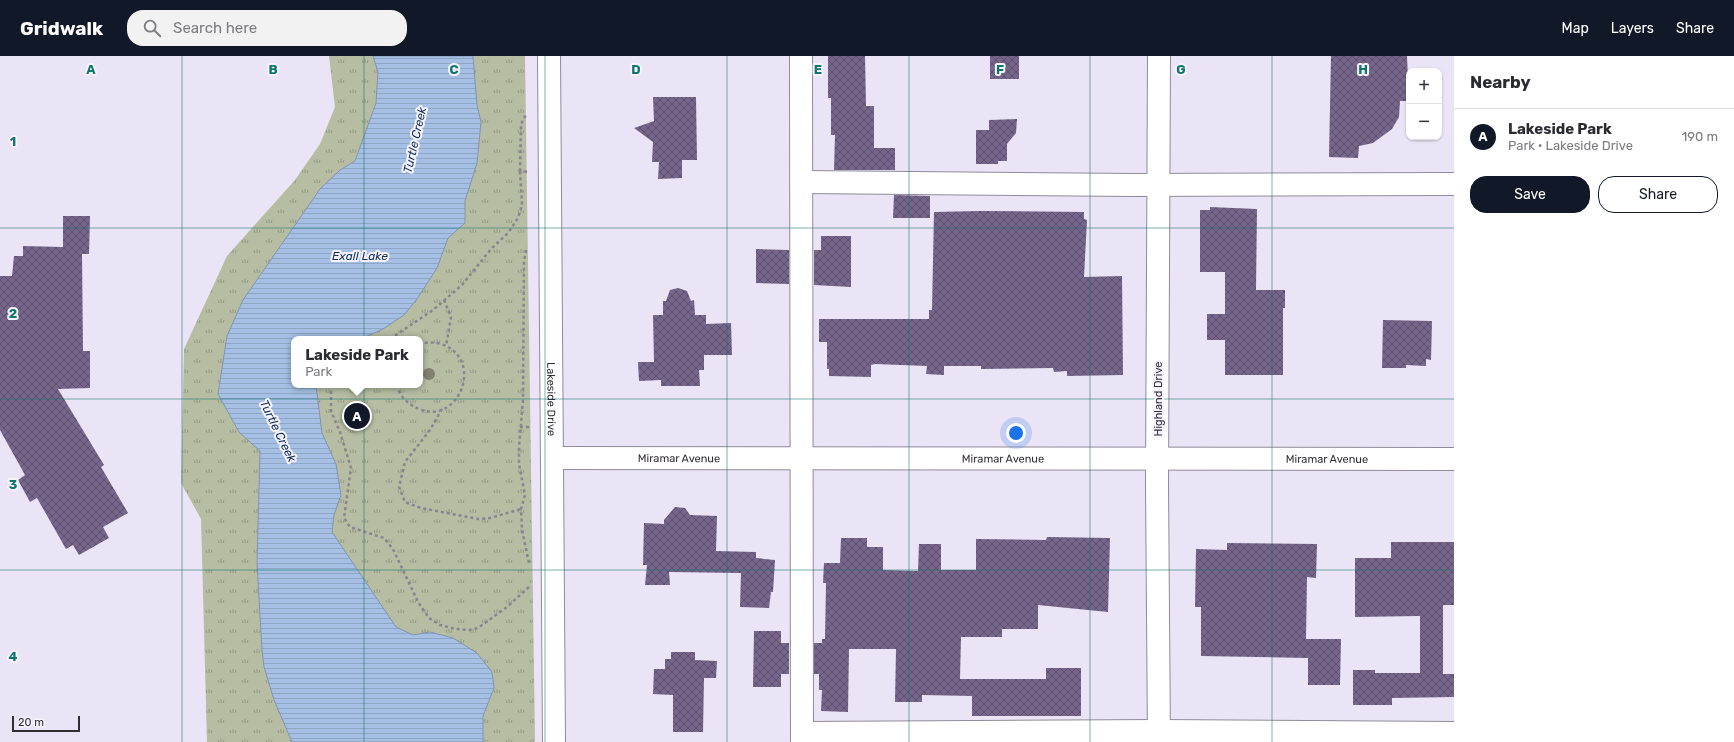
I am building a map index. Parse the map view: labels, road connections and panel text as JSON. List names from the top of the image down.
{
  "streets": {
    "street": ["Lakeside Drive", "Highland Drive", "Miramar Avenue"]
  },
  "crossings": [
    ["Lakeside Drive", "Miramar Avenue"],
    ["Highland Drive", "Miramar Avenue"]
  ],
  "water": ["Turtle Creek", "Exall Lake"],
  "scale_bar": "20 m",
  "page": {
    "header": "Gridwalk",
    "search": "Search here",
    "nav": ["Map", "Layers", "Share"],
    "heading": "Nearby",
    "map_buttons": ["+", "−"],
    "list": [
      {
        "mark": "A",
        "name": "Lakeside Park",
        "note": "Park · Lakeside Drive",
        "value": "190 m"
      }
    ],
    "buttons": ["Save", "Share"],
    "popup": ["Lakeside Park", "Park"],
    "pins": "A",
    "scale": "20 m"
  },
  "grid": {
    "columns": [
      "A",
      "B",
      "C",
      "D",
      "E",
      "F",
      "G",
      "H"
    ],
    "rows": [
      "1",
      "2",
      "3",
      "4"
    ]
  }
}
